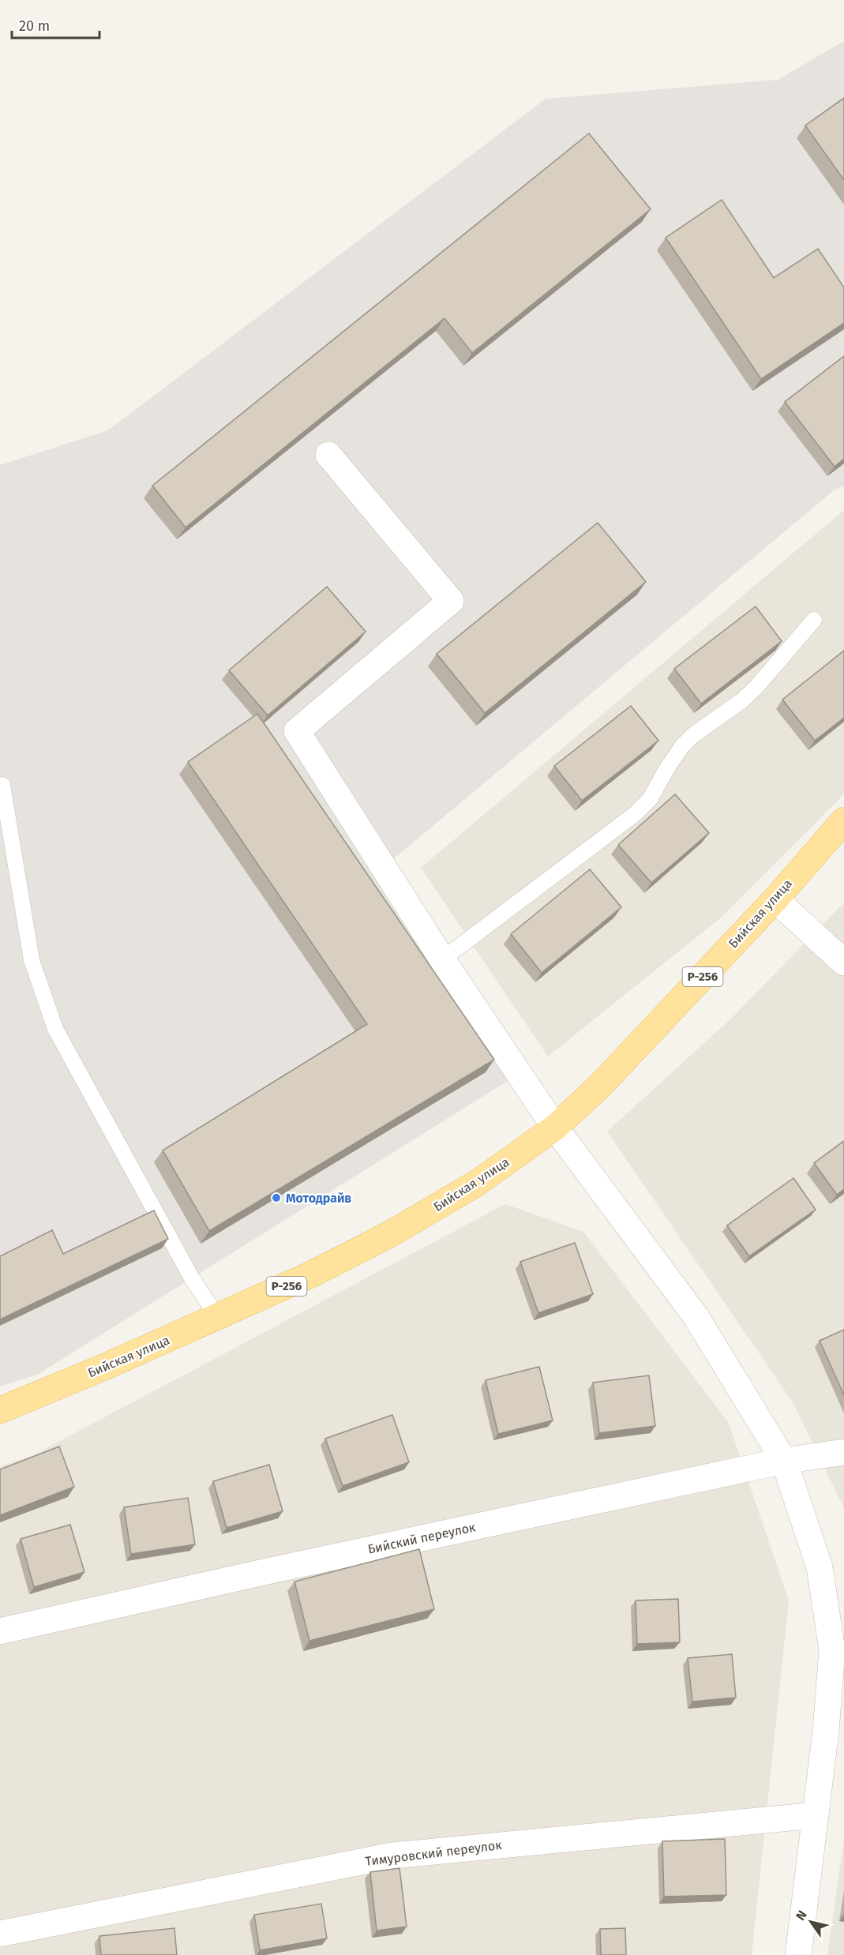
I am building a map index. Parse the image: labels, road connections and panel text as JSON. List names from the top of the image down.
{
  "streets": {
    "main road": ["Бийская улица", "Р-256"],
    "street": ["Бийский переулок", "Тимуровский переулок"]
  },
  "places": ["Мотодрайв"],
  "scale_bar": "20 m",
  "north": "top left"
}
